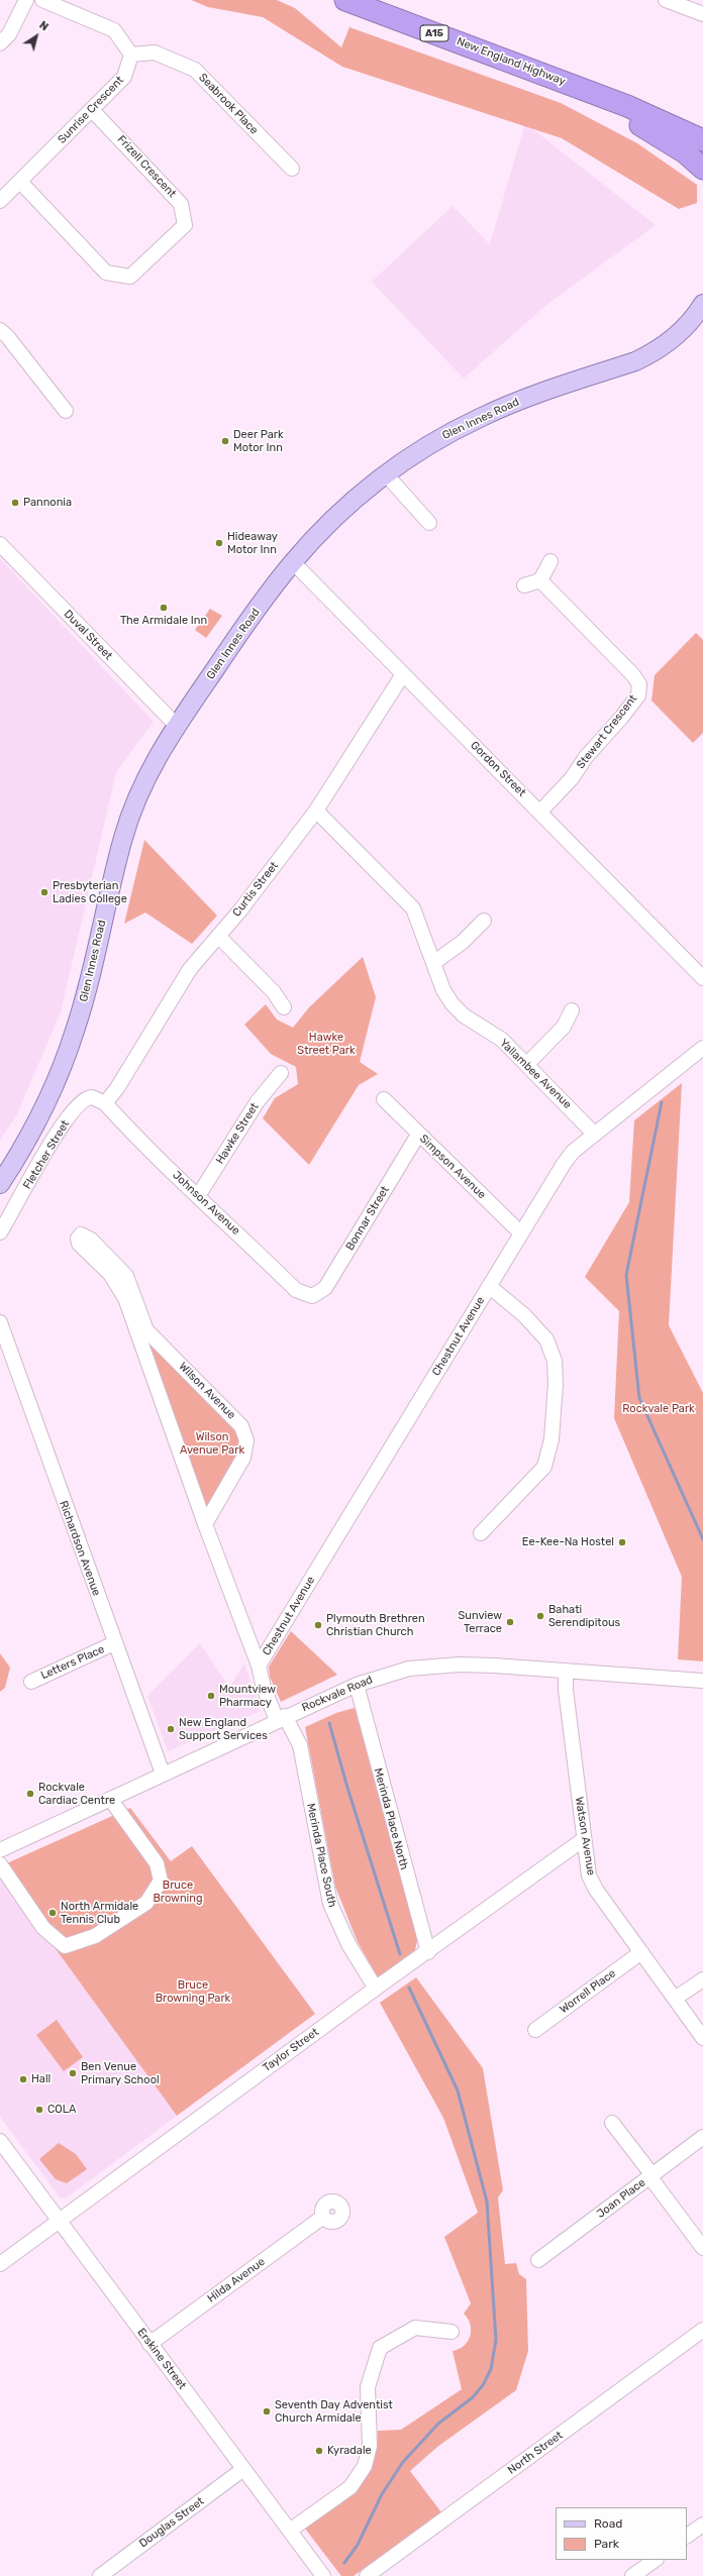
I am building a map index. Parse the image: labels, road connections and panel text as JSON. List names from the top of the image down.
{
  "streets": {
    "highway": ["A15", "New England Highway"],
    "main road": ["Glen Innes Road"],
    "street": [
      "Seabrook Place",
      "Sunrise Crescent",
      "Frizell Crescent",
      "Duval Street",
      "Stewart Crescent",
      "Gordon Street",
      "Curtis Street",
      "Yallambee Avenue",
      "Hawke Street",
      "Fletcher Street",
      "Simpson Avenue",
      "Johnson Avenue",
      "Bonnar Street",
      "Chestnut Avenue",
      "Wilson Avenue",
      "Richardson Avenue",
      "Letters Place",
      "Rockvale Road",
      "Merinda Place North",
      "Watson Avenue",
      "Merinda Place South",
      "Worrell Place",
      "Taylor Street",
      "Joan Place",
      "Hilda Avenue",
      "Erskine Street",
      "North Street",
      "Douglas Street"
    ]
  },
  "crossings": [
    ["Seabrook Place", "Sunrise Crescent"],
    ["Sunrise Crescent", "Frizell Crescent"],
    ["Glen Innes Road", "Duval Street"],
    ["Glen Innes Road", "Gordon Street"],
    ["Stewart Crescent", "Gordon Street"],
    ["Gordon Street", "Curtis Street"],
    ["Curtis Street", "Yallambee Avenue"],
    ["Curtis Street", "Fletcher Street"],
    ["Curtis Street", "Johnson Avenue"],
    ["Yallambee Avenue", "Chestnut Avenue"],
    ["Hawke Street", "Johnson Avenue"],
    ["Fletcher Street", "Johnson Avenue"],
    ["Simpson Avenue", "Bonnar Street"],
    ["Simpson Avenue", "Chestnut Avenue"],
    ["Johnson Avenue", "Bonnar Street"],
    ["Chestnut Avenue", "Wilson Avenue"],
    ["Wilson Avenue", "Rockvale Road"],
    ["Wilson Avenue", "Merinda Place South"],
    ["Richardson Avenue", "Letters Place"],
    ["Richardson Avenue", "Rockvale Road"],
    ["Rockvale Road", "Merinda Place North"],
    ["Rockvale Road", "Watson Avenue"],
    ["Rockvale Road", "Merinda Place South"],
    ["Merinda Place North", "Taylor Street"],
    ["Watson Avenue", "Worrell Place"],
    ["Watson Avenue", "Taylor Street"],
    ["Merinda Place South", "Taylor Street"],
    ["Taylor Street", "Erskine Street"],
    ["Hilda Avenue", "Erskine Street"],
    ["Erskine Street", "Douglas Street"]
  ],
  "parks": [
    "Hawke Street Park",
    "Rockvale Park",
    "Wilson Avenue Park",
    "Bruce Browning",
    "Bruce Browning Park"
  ],
  "places": [
    "Deer Park Motor Inn",
    "Pannonia",
    "Hideaway Motor Inn",
    "The Armidale Inn",
    "Presbyterian Ladies College",
    "Ee-Kee-Na Hostel",
    "Bahati Serendipitous",
    "Sunview Terrace",
    "Plymouth Brethren Christian Church",
    "Mountview Pharmacy",
    "New England Support Services",
    "Rockvale Cardiac Centre",
    "North Armidale Tennis Club",
    "Ben Venue Primary School",
    "Hall",
    "COLA",
    "Seventh Day Adventist Church Armidale",
    "Kyradale"
  ],
  "legend": ["Road", "Park"],
  "north": "top right"
}
